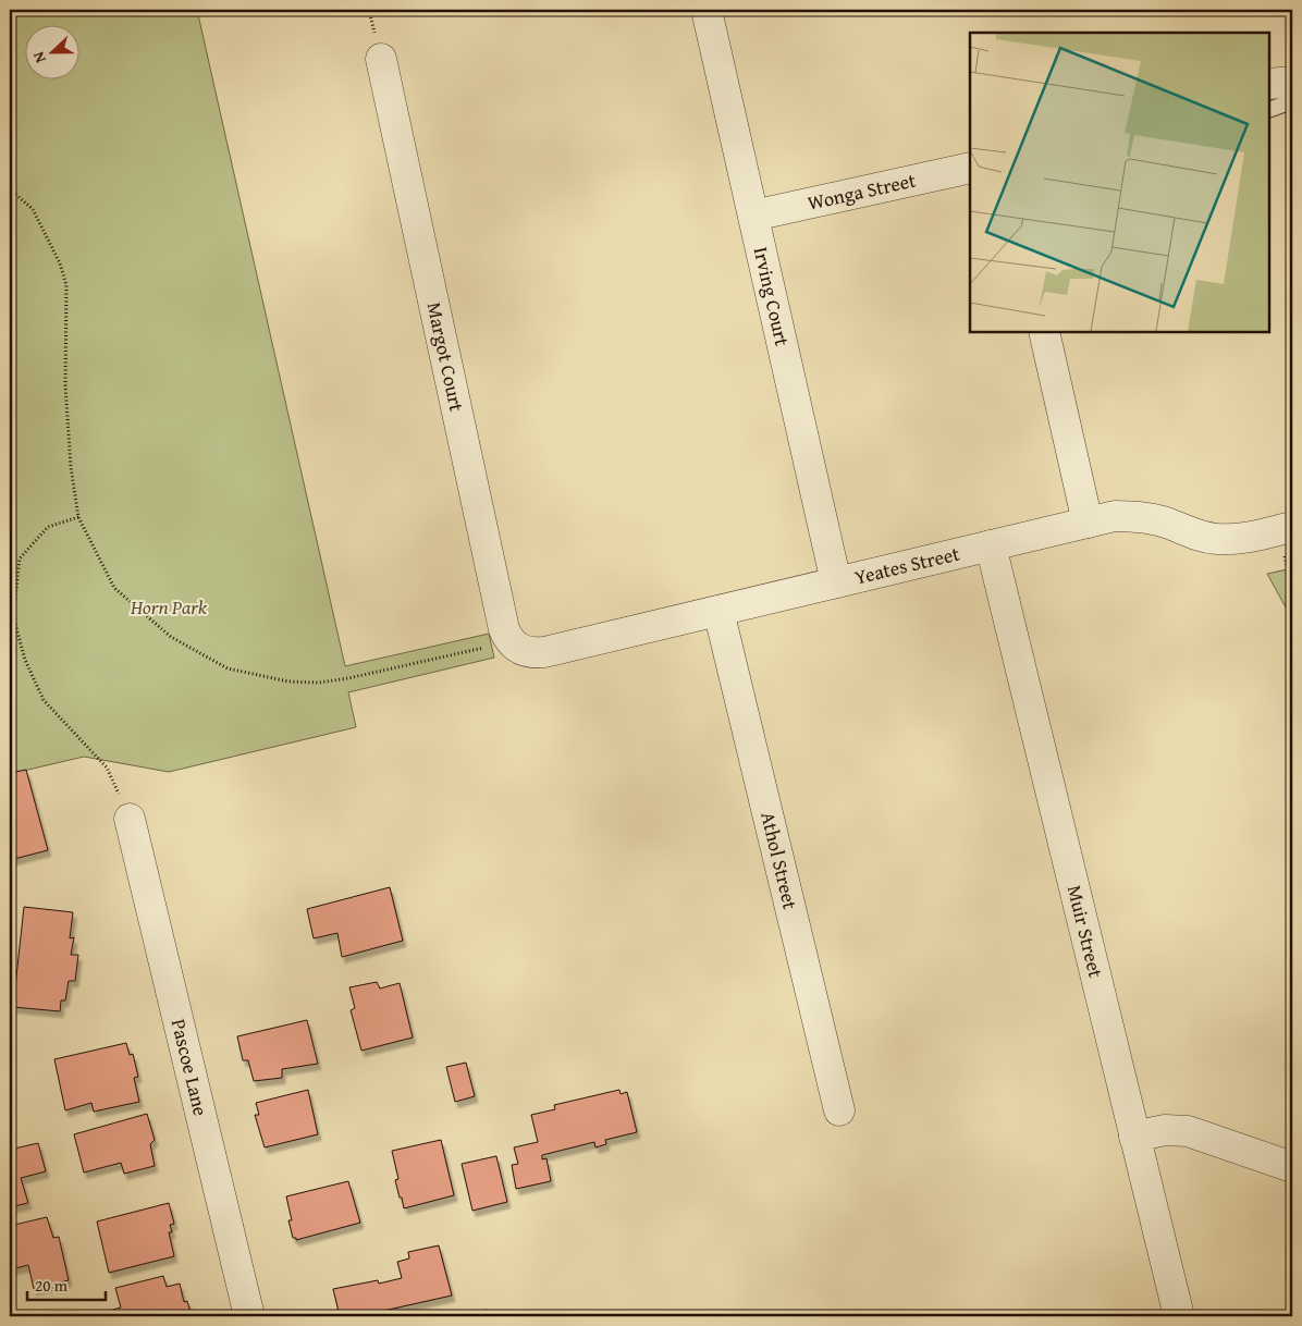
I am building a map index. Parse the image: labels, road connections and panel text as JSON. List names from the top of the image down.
{
  "streets": {
    "street": [
      "Wonga Street",
      "Irving Court",
      "Margot Court",
      "Yeates Street",
      "Athol Street",
      "Muir Street",
      "Pascoe Lane"
    ]
  },
  "crossings": [
    ["Wonga Street", "Irving Court"],
    ["Irving Court", "Yeates Street"],
    ["Margot Court", "Yeates Street"],
    ["Yeates Street", "Athol Street"],
    ["Yeates Street", "Muir Street"]
  ],
  "parks": ["Horn Park"],
  "scale_bar": "20 m",
  "north": "left"
}
